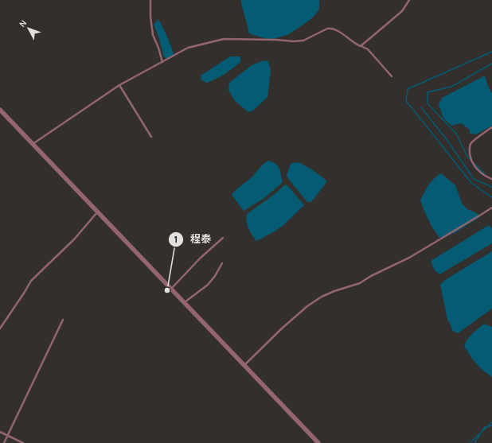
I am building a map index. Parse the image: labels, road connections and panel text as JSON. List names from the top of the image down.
{
  "places": ["程泰"],
  "north": "top left"
}
